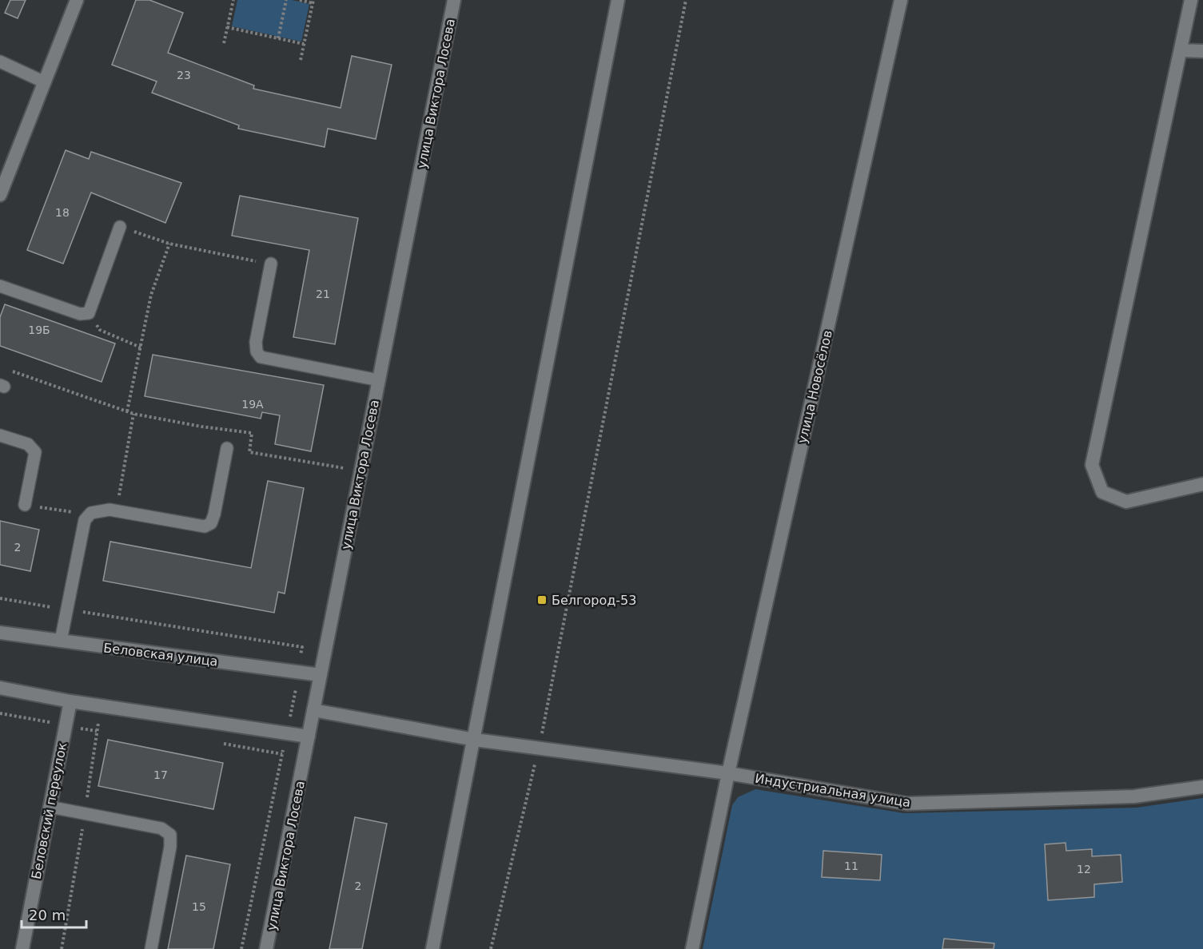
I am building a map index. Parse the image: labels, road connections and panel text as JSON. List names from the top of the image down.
{
  "streets": {
    "street": [
      "улица Виктора Лосева",
      "улица Новосёлов",
      "Беловская улица",
      "Индустриальная улица",
      "Беловский переулок"
    ]
  },
  "crossings": [
    ["улица Виктора Лосева", "Беловская улица"],
    ["улица Виктора Лосева", "Индустриальная улица"],
    ["улица Новосёлов", "Индустриальная улица"]
  ],
  "places": {
    "transit": ["Белгород-53"]
  },
  "house_numbers": [
    "23",
    "18",
    "21",
    "19Б",
    "19А",
    "2",
    "17",
    "11",
    "12",
    "2",
    "15"
  ],
  "scale_bar": "20 m"
}
